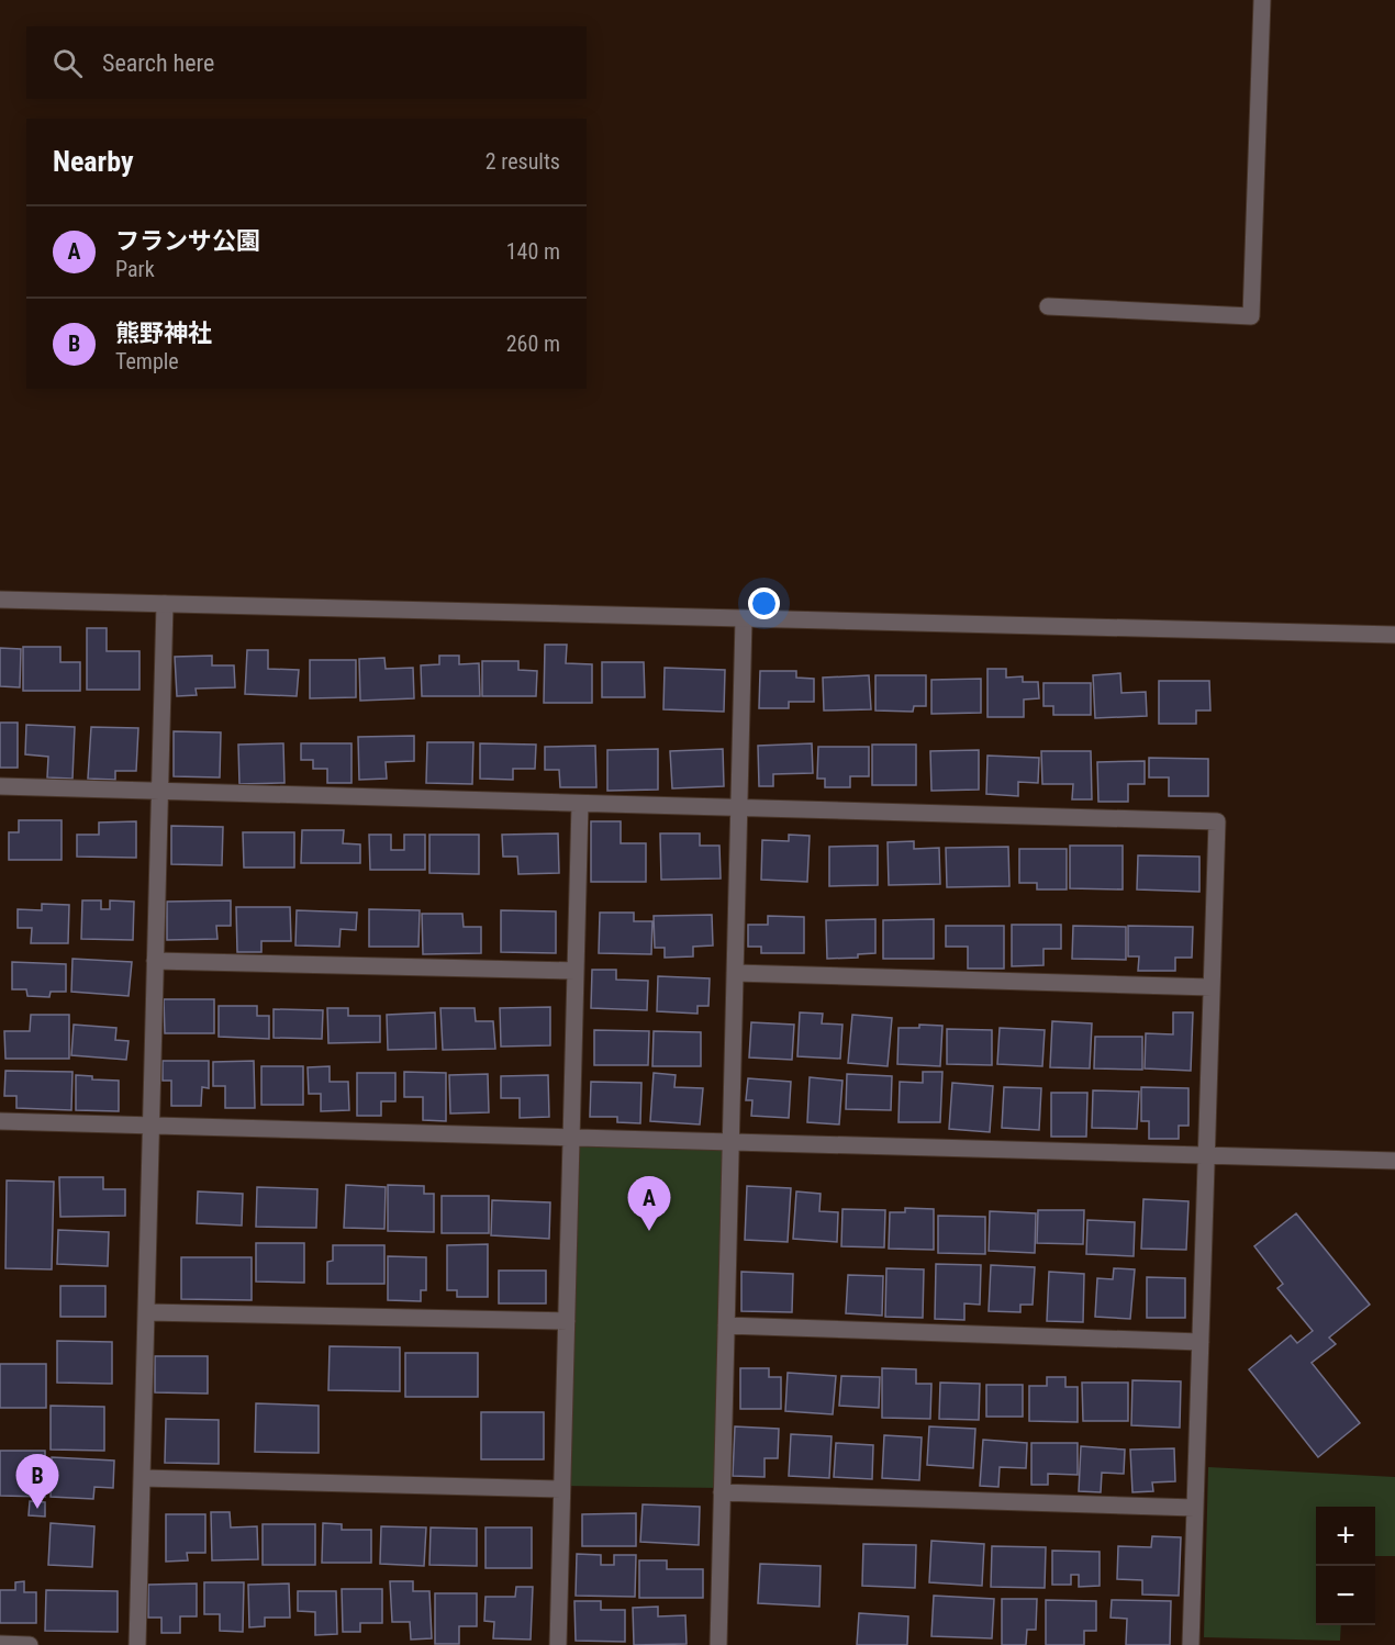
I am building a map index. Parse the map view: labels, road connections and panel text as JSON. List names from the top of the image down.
{
  "page": {
    "search": "Search here",
    "heading": ["Nearby", "2 results"],
    "list": [
      {
        "mark": "A",
        "name": "フランサ公園",
        "note": "Park",
        "value": "140 m"
      },
      {
        "mark": "B",
        "name": "熊野神社",
        "note": "Temple",
        "value": "260 m"
      }
    ],
    "pins": ["A", "B"],
    "map_buttons": ["+", "−"]
  }
}
